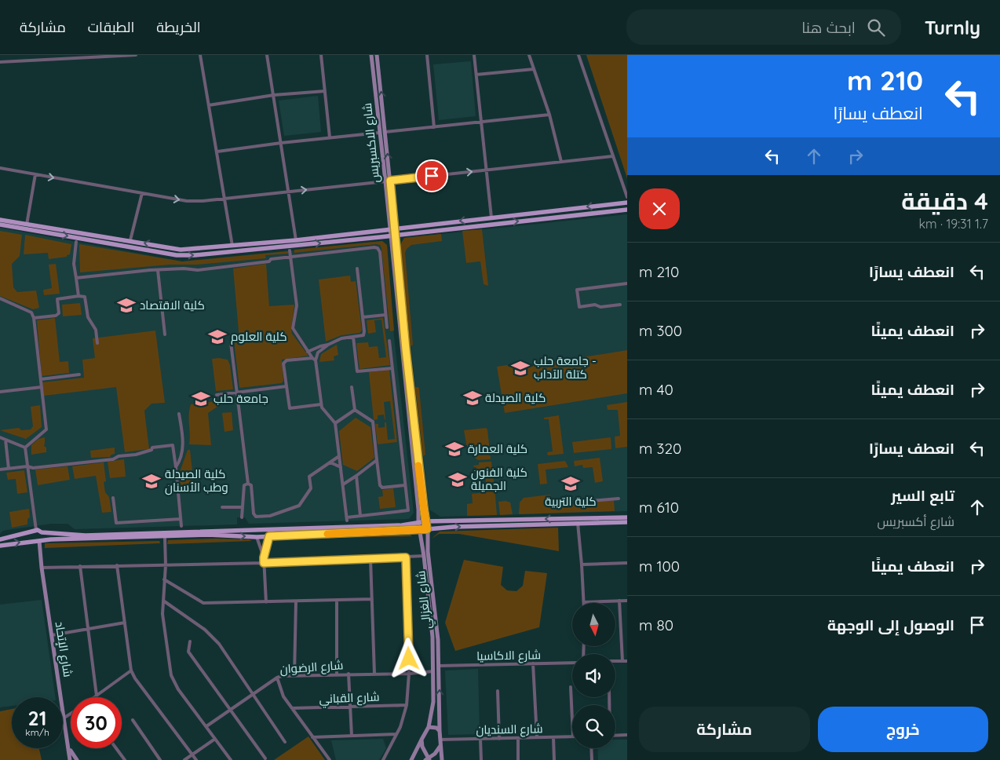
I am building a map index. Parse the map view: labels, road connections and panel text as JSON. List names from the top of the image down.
{
  "streets": {
    "main road": ["شارع الاكسبريس", "شارع الغزالي", "شارع الإتحاد"],
    "street": [
      "شارع الاكاسيا",
      "شارع الرضوان",
      "شارع القباني",
      "شارع السنديان"
    ]
  },
  "crossings": [
    ["شارع الغزالي", "شارع الاكاسيا"],
    ["شارع الغزالي", "شارع الرضوان"],
    ["شارع الغزالي", "شارع السنديان"]
  ],
  "places": {
    "school or university": [
      "كلية الاقتصاد",
      "كلية العلوم",
      "جامعة حلب - كتلة الآداب",
      "كلية الصيدلة",
      "جامعة حلب",
      "كلية العمارة",
      "كلية الفنون الجميلة",
      "كلية الصيدلة وطب الأسنان",
      "كلية التربية"
    ]
  },
  "north": "bottom",
  "page": {
    "header": "Turnly",
    "search": "ابحث هنا",
    "nav": ["الخريطة", "الطبقات", "مشاركة"],
    "turn": ["210 m", "انعطف يسارًا"],
    "heading": ["4 دقيقة", "1.7 km · 19:31"],
    "list": [
      {
        "name": "انعطف يسارًا",
        "value": "210 m"
      },
      {
        "name": "انعطف يمينًا",
        "value": "300 m"
      },
      {
        "name": "انعطف يمينًا",
        "value": "40 m"
      },
      {
        "name": "انعطف يسارًا",
        "value": "320 m"
      },
      {
        "name": "تابع السير",
        "note": "شارع أكسبريس",
        "value": "610 m"
      },
      {
        "name": "انعطف يمينًا",
        "value": "100 m"
      },
      {
        "name": "الوصول إلى الوجهة",
        "value": "80 m"
      }
    ],
    "speed": "21 km/h",
    "limit": "30",
    "buttons": ["خروج", "مشاركة"]
  }
}
